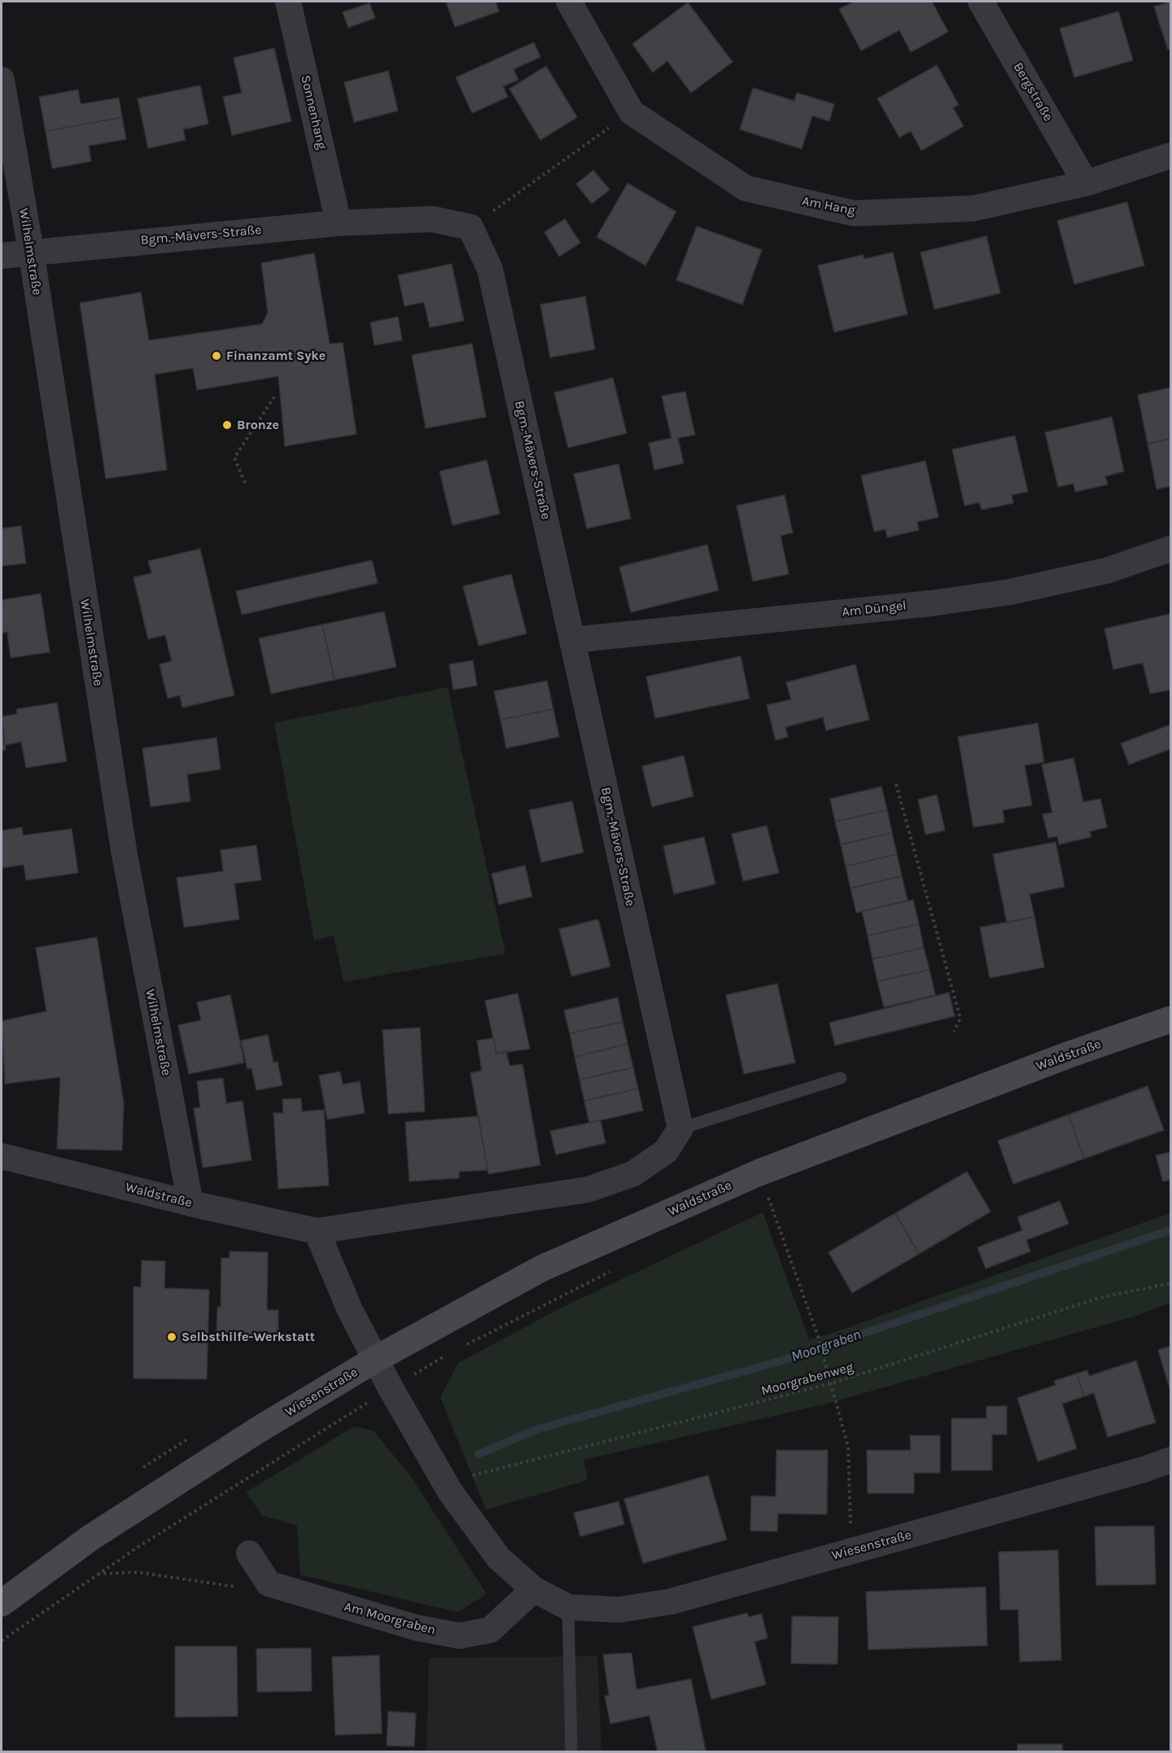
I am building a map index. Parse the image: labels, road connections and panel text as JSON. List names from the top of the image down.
{
  "streets": {
    "main road": ["Waldstraße", "Wiesenstraße"],
    "street": [
      "Bergstraße",
      "Sonnenhang",
      "Am Hang",
      "Bgm.-Mävers-Straße",
      "Wilhelmstraße",
      "Am Düngel",
      "Am Moorgraben"
    ],
    "path": ["Moorgrabenweg"]
  },
  "crossings": [
    ["Bergstraße", "Am Hang"],
    ["Sonnenhang", "Bgm.-Mävers-Straße"],
    ["Bgm.-Mävers-Straße", "Wilhelmstraße"],
    ["Bgm.-Mävers-Straße", "Am Düngel"],
    ["Bgm.-Mävers-Straße", "Waldstraße"],
    ["Wilhelmstraße", "Waldstraße"],
    ["Waldstraße", "Wiesenstraße"],
    ["Moorgrabenweg", "Wiesenstraße"],
    ["Wiesenstraße", "Am Moorgraben"]
  ],
  "water": ["Moorgraben"],
  "places": ["Finanzamt Syke", "Bronze", "Selbsthilfe-Werkstatt"]
}
